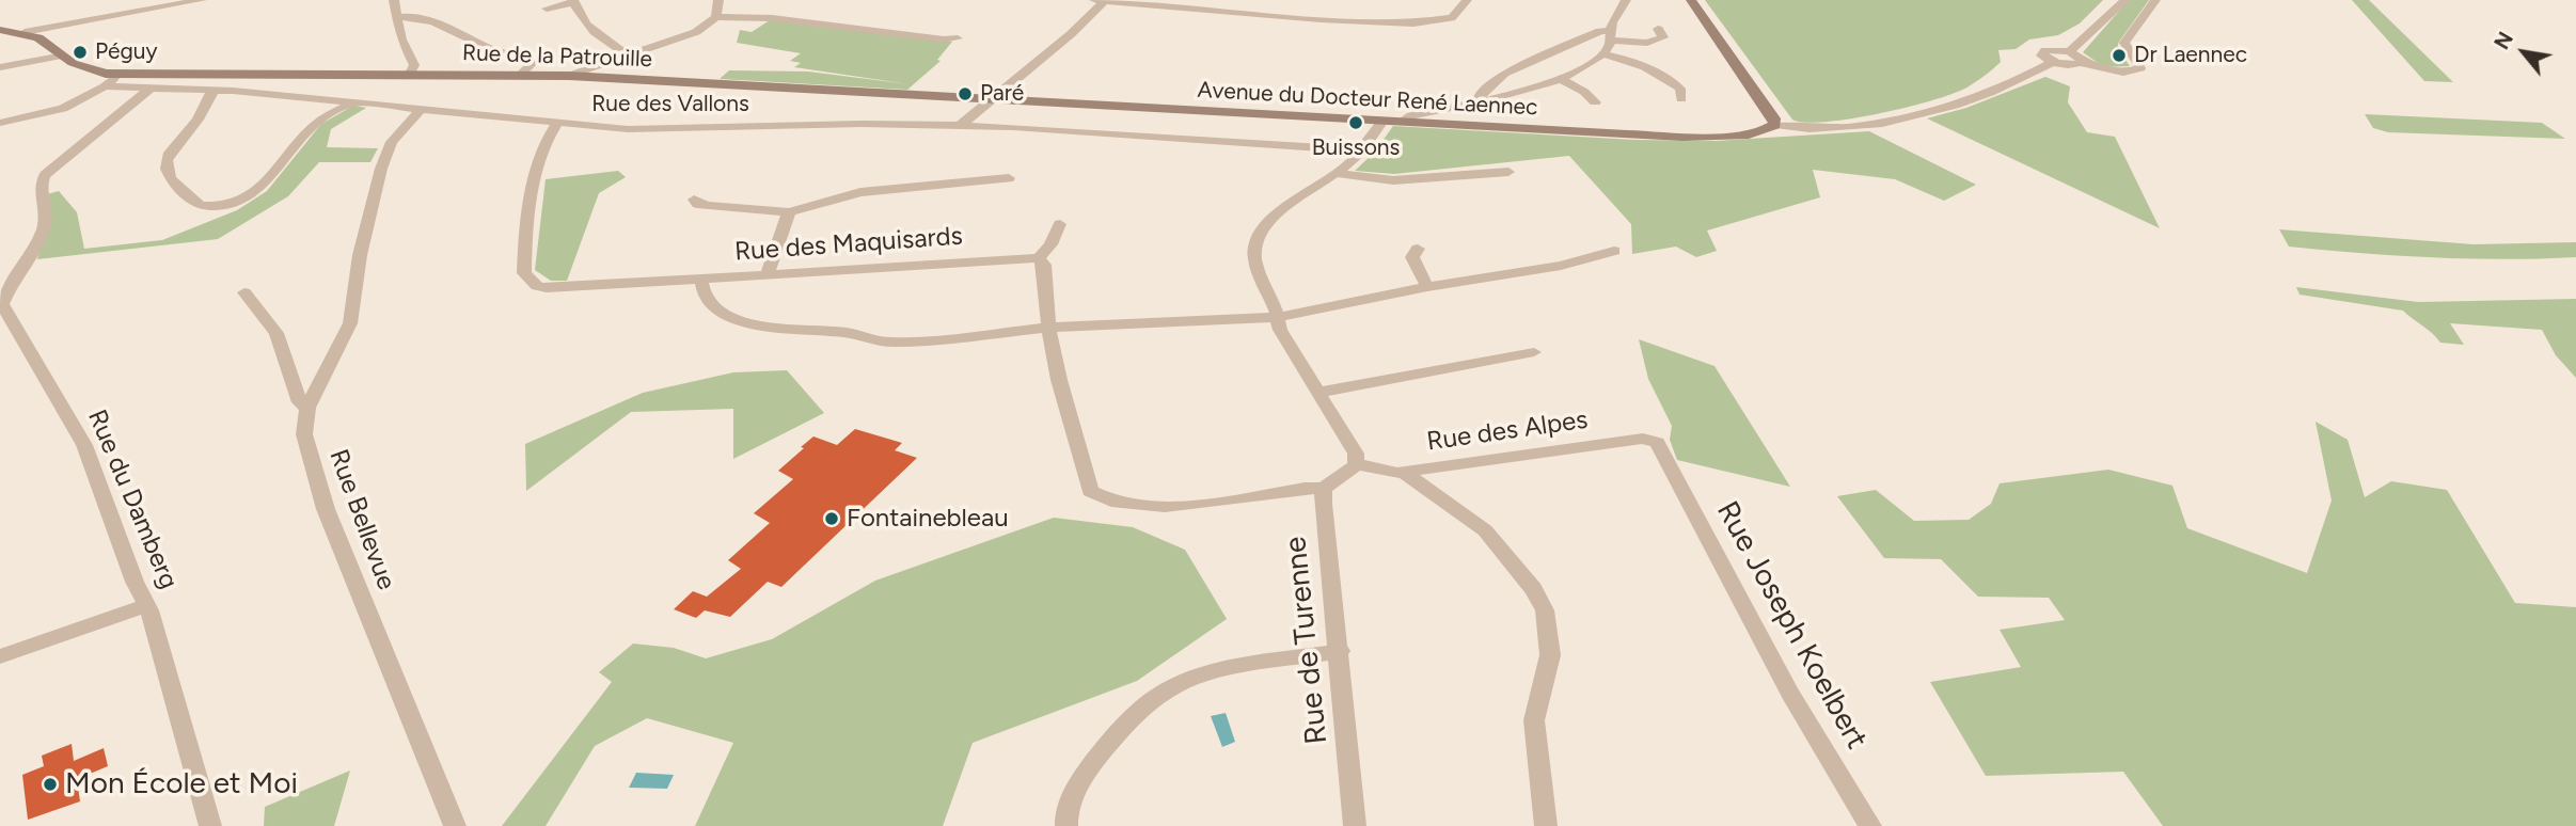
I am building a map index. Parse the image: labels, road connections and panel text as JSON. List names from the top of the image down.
{
  "streets": {
    "street": [
      "Rue de la Patrouille",
      "Avenue du Docteur René Laennec",
      "Rue des Vallons",
      "Rue des Maquisards",
      "Rue des Alpes",
      "Rue du Damberg",
      "Rue Bellevue",
      "Rue Joseph Koelbert",
      "Rue de Turenne"
    ]
  },
  "crossings": [
    ["Rue de la Patrouille", "Avenue du Docteur René Laennec"],
    ["Rue des Vallons", "Rue des Maquisards"],
    ["Rue des Vallons", "Rue du Damberg"],
    ["Rue des Vallons", "Rue Bellevue"],
    ["Rue des Alpes", "Rue Joseph Koelbert"]
  ],
  "places": [
    "Péguy",
    "Dr Laennec",
    "Paré",
    "Buissons",
    "Fontainebleau",
    "Mon École et Moi"
  ],
  "north": "top left"
}
